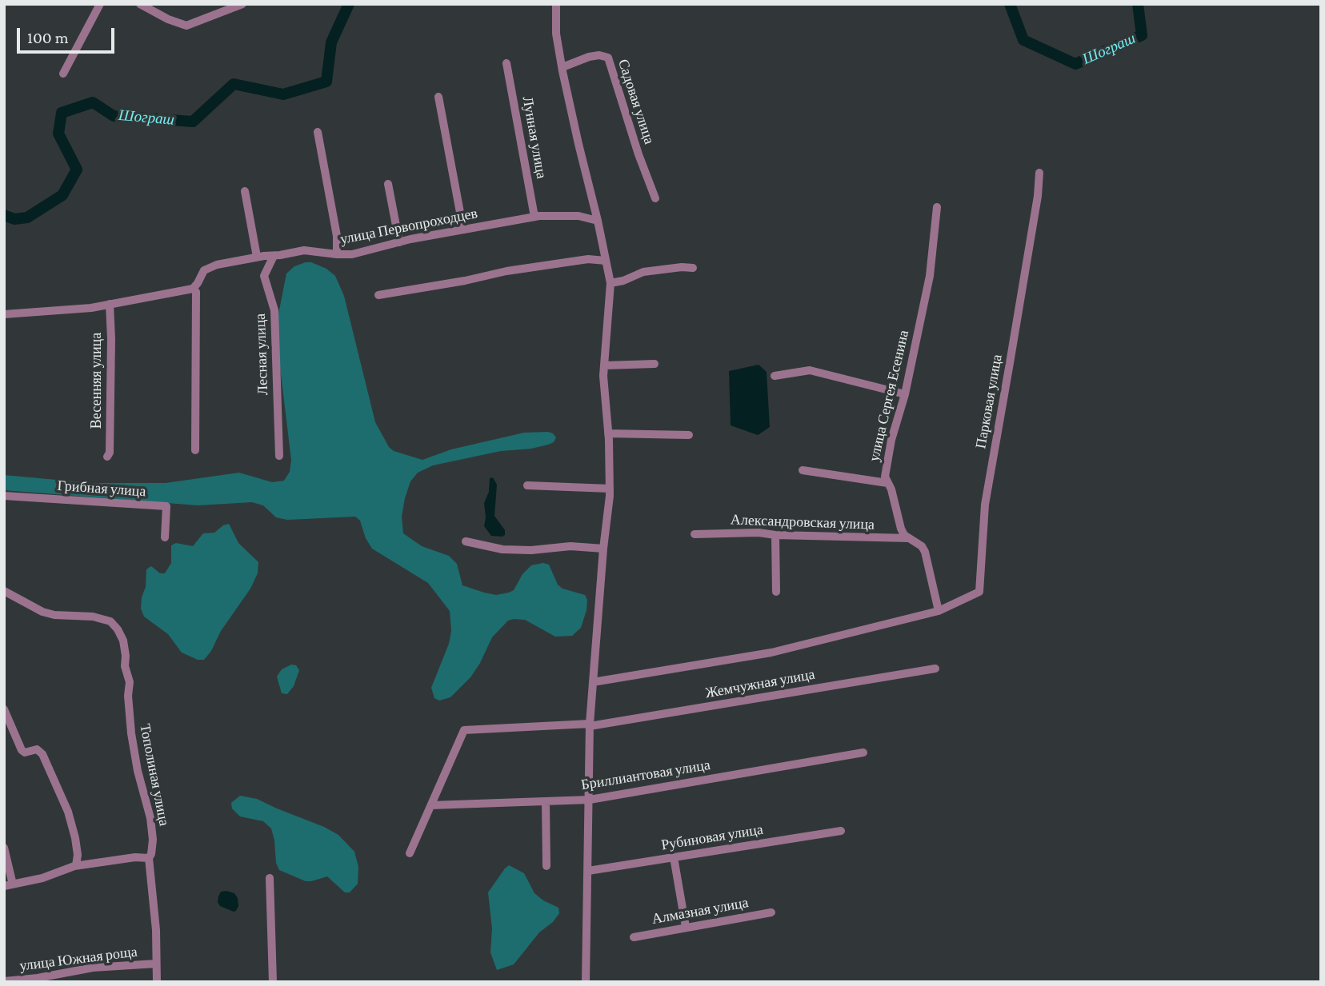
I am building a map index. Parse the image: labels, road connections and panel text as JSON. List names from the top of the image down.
{
  "streets": {
    "street": [
      "Садовая улица",
      "Лунная улица",
      "улица Первопроходцев",
      "Лесная улица",
      "Весенняя улица",
      "улица Сергея Есенина",
      "Парковая улица",
      "Грибная улица",
      "Александровская улица",
      "Жемчужная улица",
      "Тополиная улица",
      "Бриллиантовая улица",
      "Рубиновая улица",
      "Алмазная улица",
      "улица Южная роща"
    ]
  },
  "crossings": [
    ["Лунная улица", "улица Первопроходцев"],
    ["улица Первопроходцев", "Лесная улица"],
    ["улица Сергея Есенина", "Парковая улица"],
    ["улица Сергея Есенина", "Александровская улица"],
    ["Жемчужная улица", "Бриллиантовая улица"],
    ["Тополиная улица", "улица Южная роща"]
  ],
  "water": ["Шограш"],
  "scale_bar": "100 m"
}
